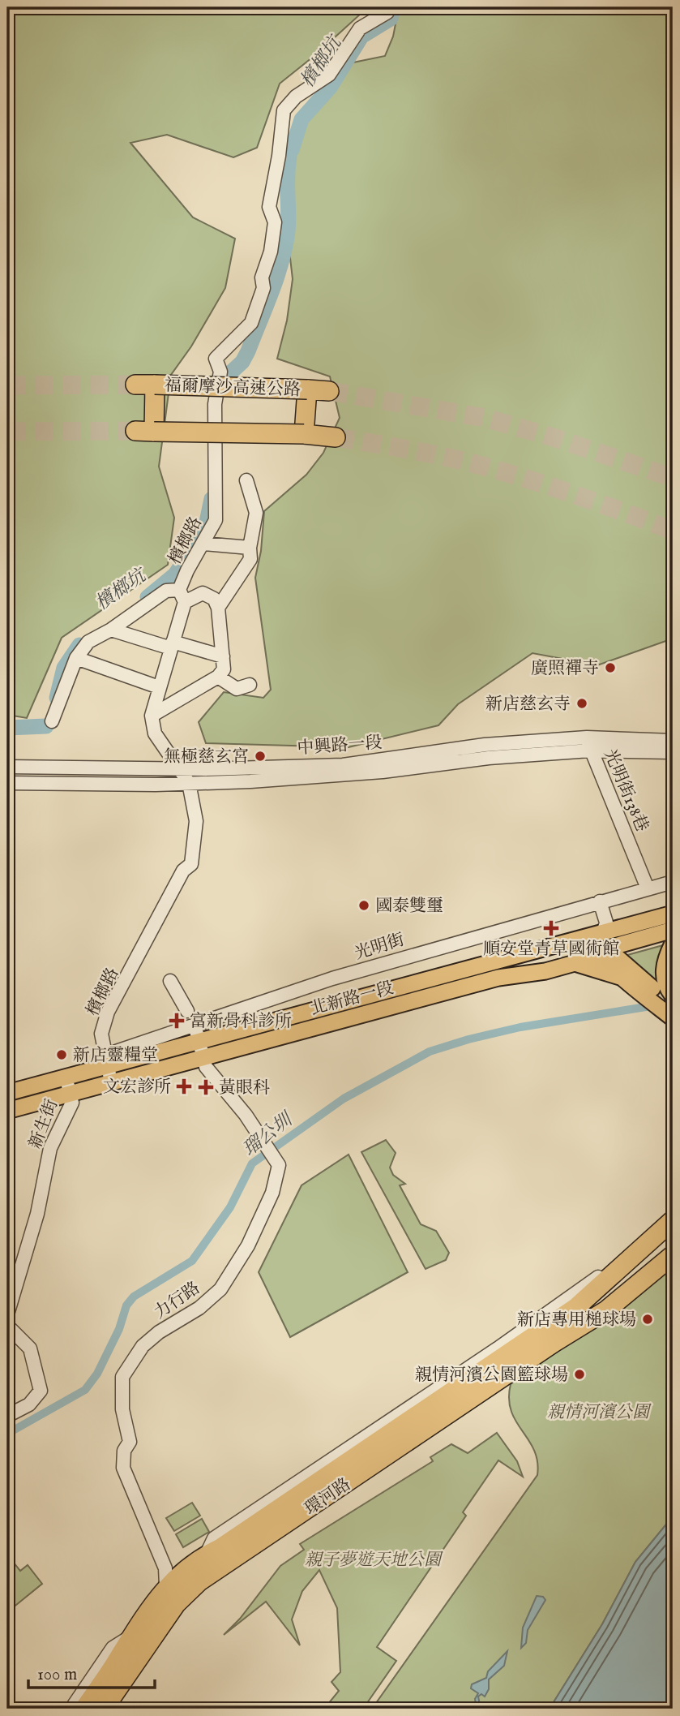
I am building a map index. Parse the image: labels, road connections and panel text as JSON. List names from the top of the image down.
{
  "streets": {
    "highway": ["福爾摩沙高速公路", "環河路"],
    "main road": ["北新路一段"],
    "street": [
      "檳榔路",
      "中興路一段",
      "光明街138巷",
      "光明街",
      "新生街",
      "力行路"
    ]
  },
  "crossings": [
    ["檳榔路", "中興路一段"],
    ["檳榔路", "光明街"],
    ["檳榔路", "北新路一段"],
    ["中興路一段", "光明街138巷"],
    ["光明街138巷", "光明街"],
    ["光明街", "北新路一段"],
    ["光明街", "力行路"],
    ["北新路一段", "新生街"],
    ["北新路一段", "力行路"],
    ["力行路", "環河路"]
  ],
  "water": ["檳榔坑", "瑠公圳"],
  "parks": ["親情河濱公園", "親子夢遊天地公園"],
  "places": {
    "other": [
      "廣照禪寺",
      "新店慈玄寺",
      "無極慈玄宮",
      "國泰雙璽",
      "新店靈糧堂",
      "新店專用槌球場",
      "親情河濱公園籃球場"
    ],
    "health": [
      "順安堂青草國術館",
      "富新骨科診所",
      "文宏診所",
      "黃眼科"
    ]
  },
  "scale_bar": "100 m"
}
